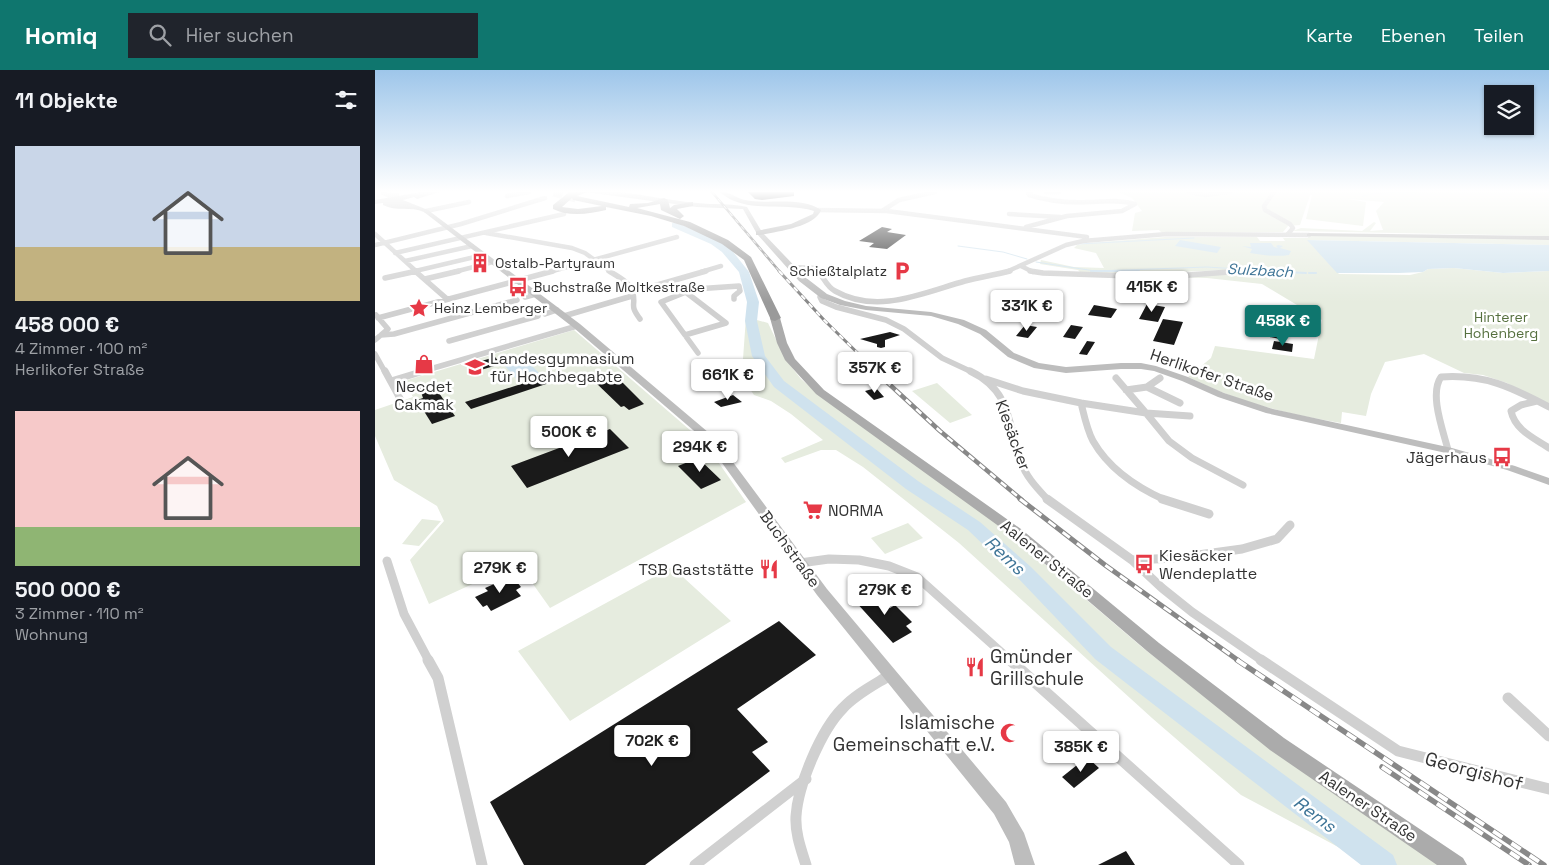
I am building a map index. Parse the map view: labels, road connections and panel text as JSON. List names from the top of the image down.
{
  "streets": {
    "highway": ["Aalener Straße"],
    "street": [
      "Herlikofer Straße",
      "Kiesäcker",
      "Buchstraße",
      "Georgishof"
    ]
  },
  "crossings": [
    ["Herlikofer Straße", "Kiesäcker"],
    ["Kiesäcker", "Georgishof"]
  ],
  "water": ["Sulzbach", "Rems"],
  "parks": ["Hinterer Hohenberg"],
  "places": {
    "building": ["Ostalb-Partyraum"],
    "parking": ["Schießtalplatz"],
    "bus stop": ["Buchstraße Moltkestraße", "Jägerhaus", "Kiesäcker Wendeplatte"],
    "place": ["Heinz Lemberger"],
    "shop": ["Necdet Cakmak"],
    "school or university": ["Landesgymnasium für Hochbegabte"],
    "supermarket": ["NORMA"],
    "restaurant": ["TSB Gaststätte", "Gmünder Grillschule"],
    "mosque": ["Islamische Gemeinschaft e.V."]
  },
  "page": {
    "header": "Homiq",
    "search": "Hier suchen",
    "nav": ["Karte", "Ebenen", "Teilen"],
    "heading": "11 Objekte",
    "list": [
      {
        "name": "458 000 €",
        "note": "4 Zimmer · 100 m² · Herlikofer Straße"
      },
      {
        "name": "500 000 €",
        "note": "3 Zimmer · 110 m² · Wohnung"
      }
    ],
    "price": [
      "415K €",
      "331K €",
      "458K €",
      "357K €",
      "661K €",
      "500K €",
      "294K €",
      "279K €",
      "279K €",
      "702K €",
      "385K €"
    ]
  }
}
